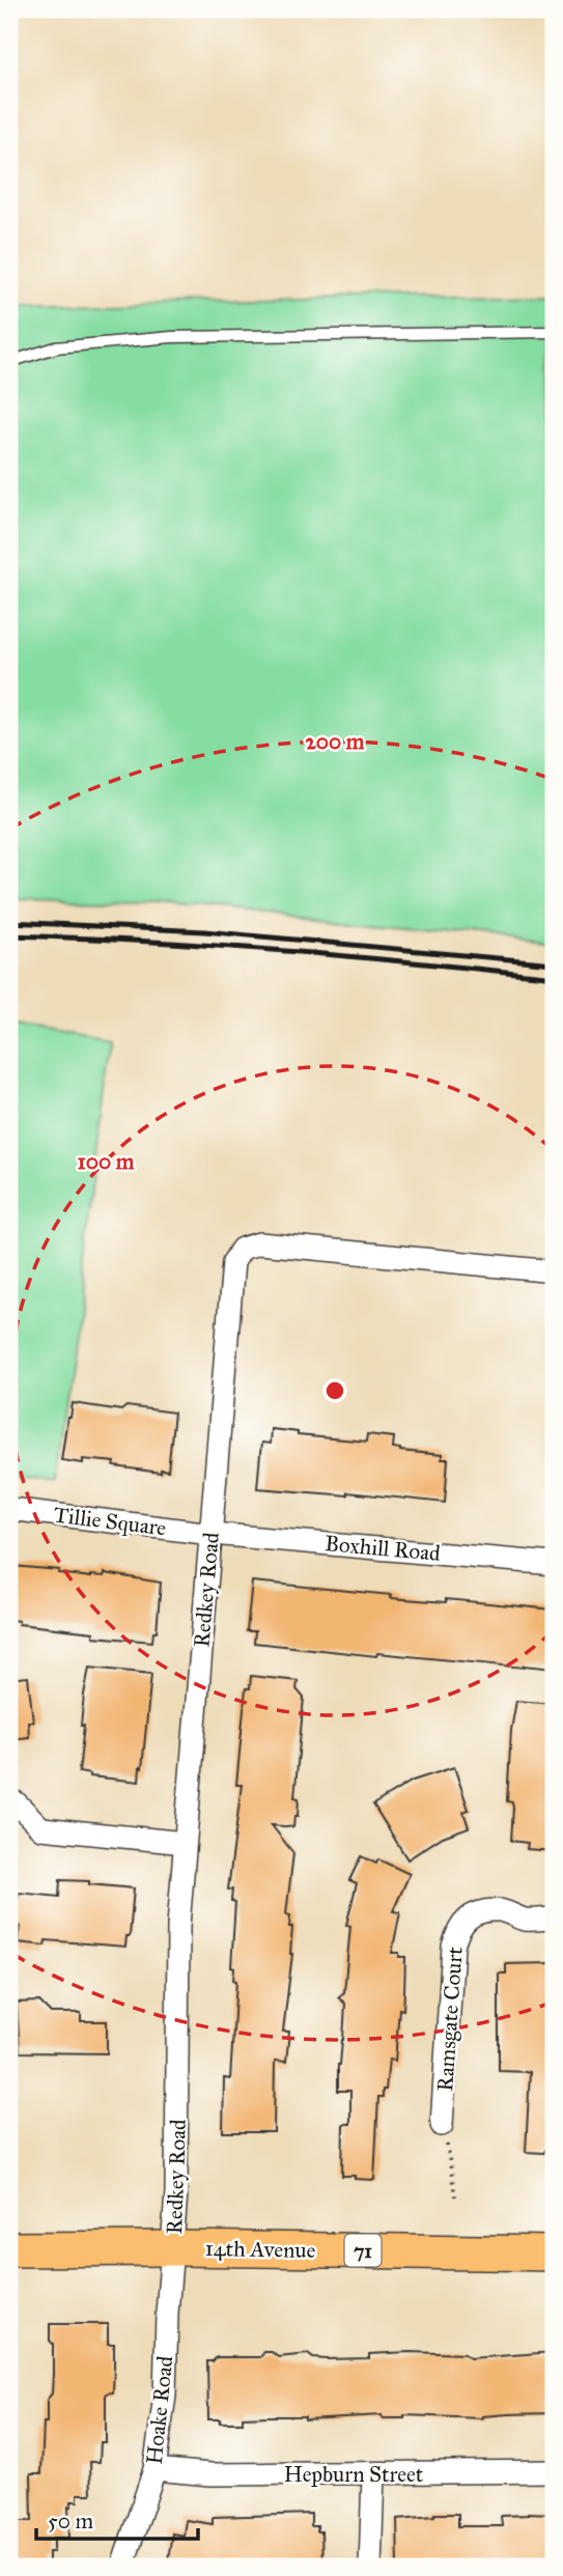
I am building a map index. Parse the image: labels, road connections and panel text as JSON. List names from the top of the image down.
{
  "streets": {
    "main road": ["14th Avenue", "71"],
    "street": [
      "Tillie Square",
      "Boxhill Road",
      "Redkey Road",
      "Ramsgate Court",
      "Hoake Road",
      "Hepburn Street"
    ]
  },
  "crossings": [
    ["Tillie Square", "Boxhill Road"],
    ["Tillie Square", "Redkey Road"],
    ["Boxhill Road", "Redkey Road"],
    ["Redkey Road", "14th Avenue"],
    ["Redkey Road", "Hoake Road"],
    ["14th Avenue", "Hoake Road"],
    ["Hoake Road", "Hepburn Street"]
  ],
  "scale_bar": "50 m",
  "rings": ["200 m", "100 m"]
}
